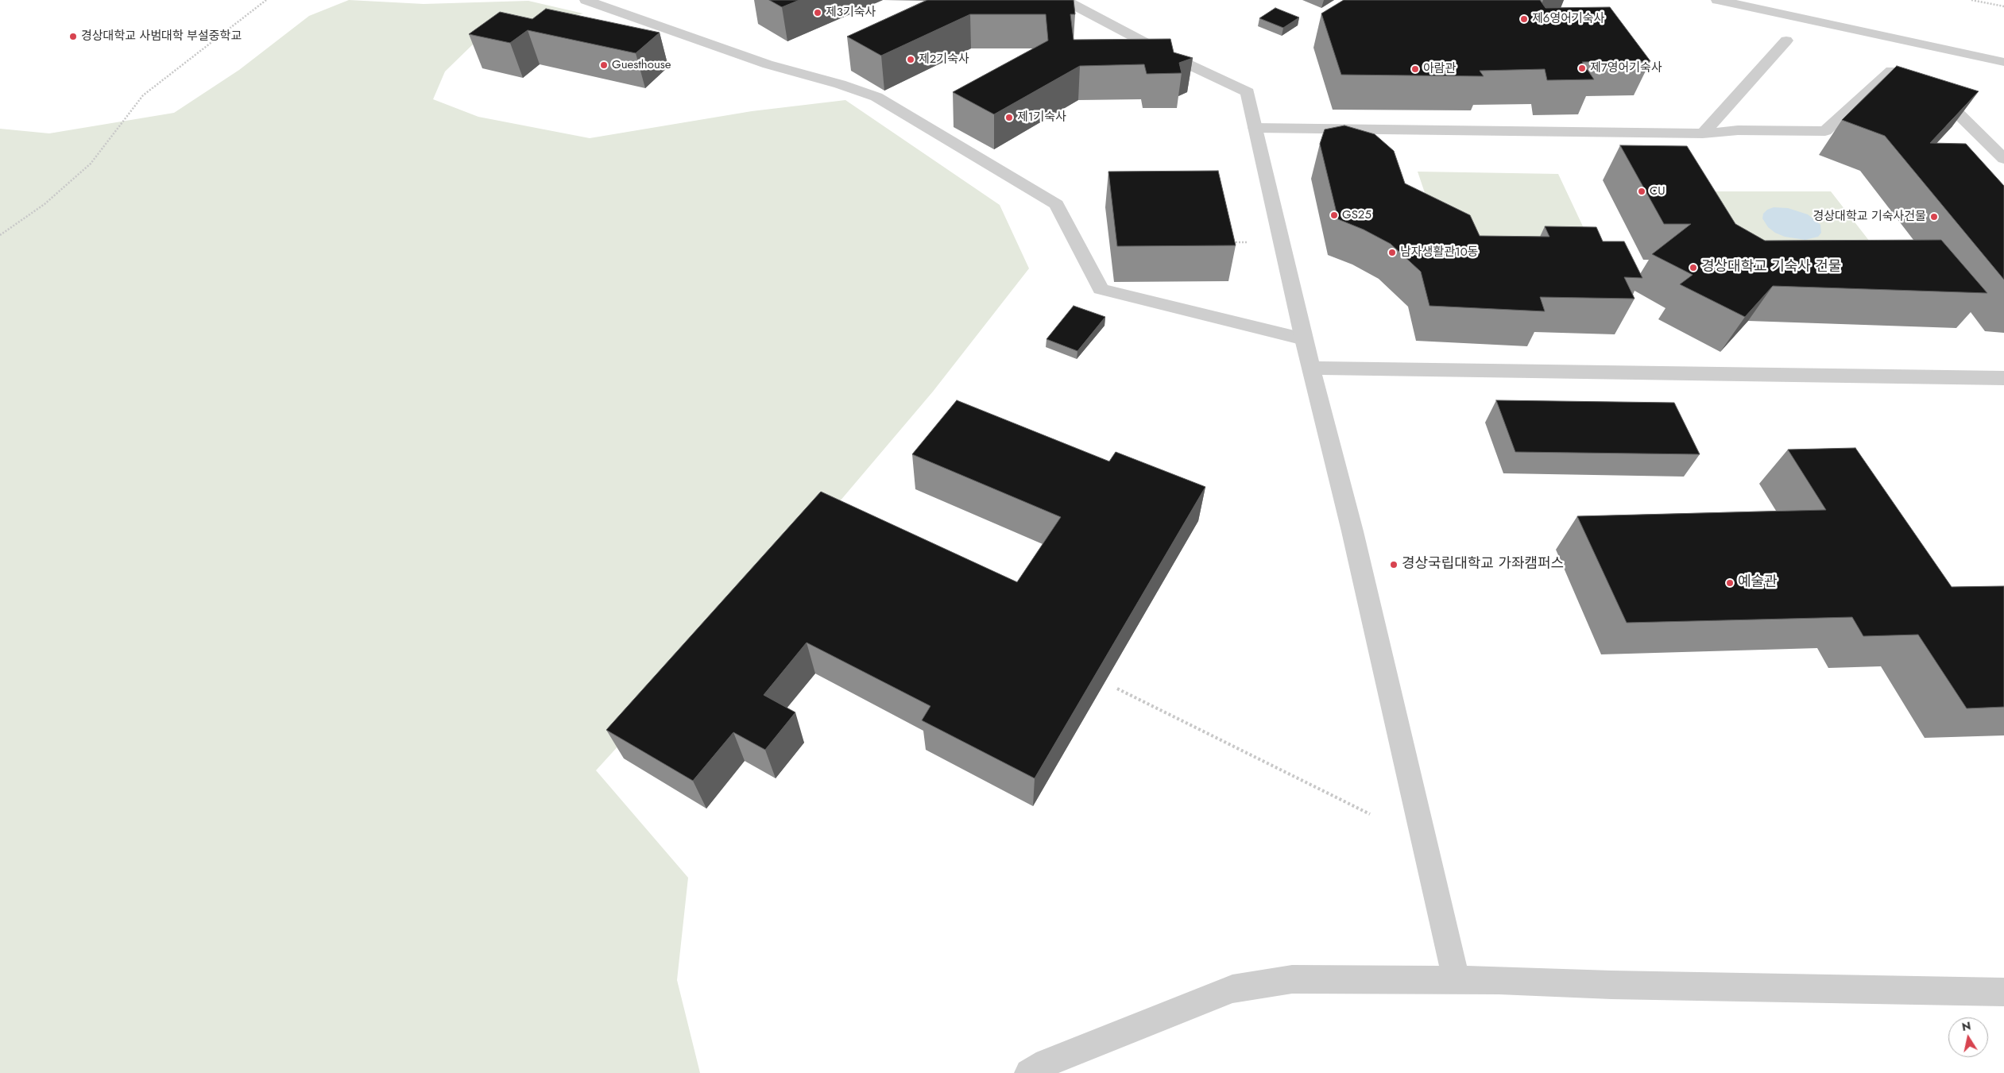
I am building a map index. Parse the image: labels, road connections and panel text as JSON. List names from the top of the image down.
{
  "places": [
    "제3기숙사",
    "제6영어기숙사",
    "경상대학교 사범대학 부설중학교",
    "제2기숙사",
    "Guesthouse",
    "제7영어기숙사",
    "아람관",
    "제1기숙사",
    "CU",
    "GS25",
    "경상대학교 기숙사건물",
    "남자생활관10동",
    "경상대학교 기숙사 건물",
    "경상국립대학교 가좌캠퍼스",
    "예술관"
  ],
  "north": "top"
}
